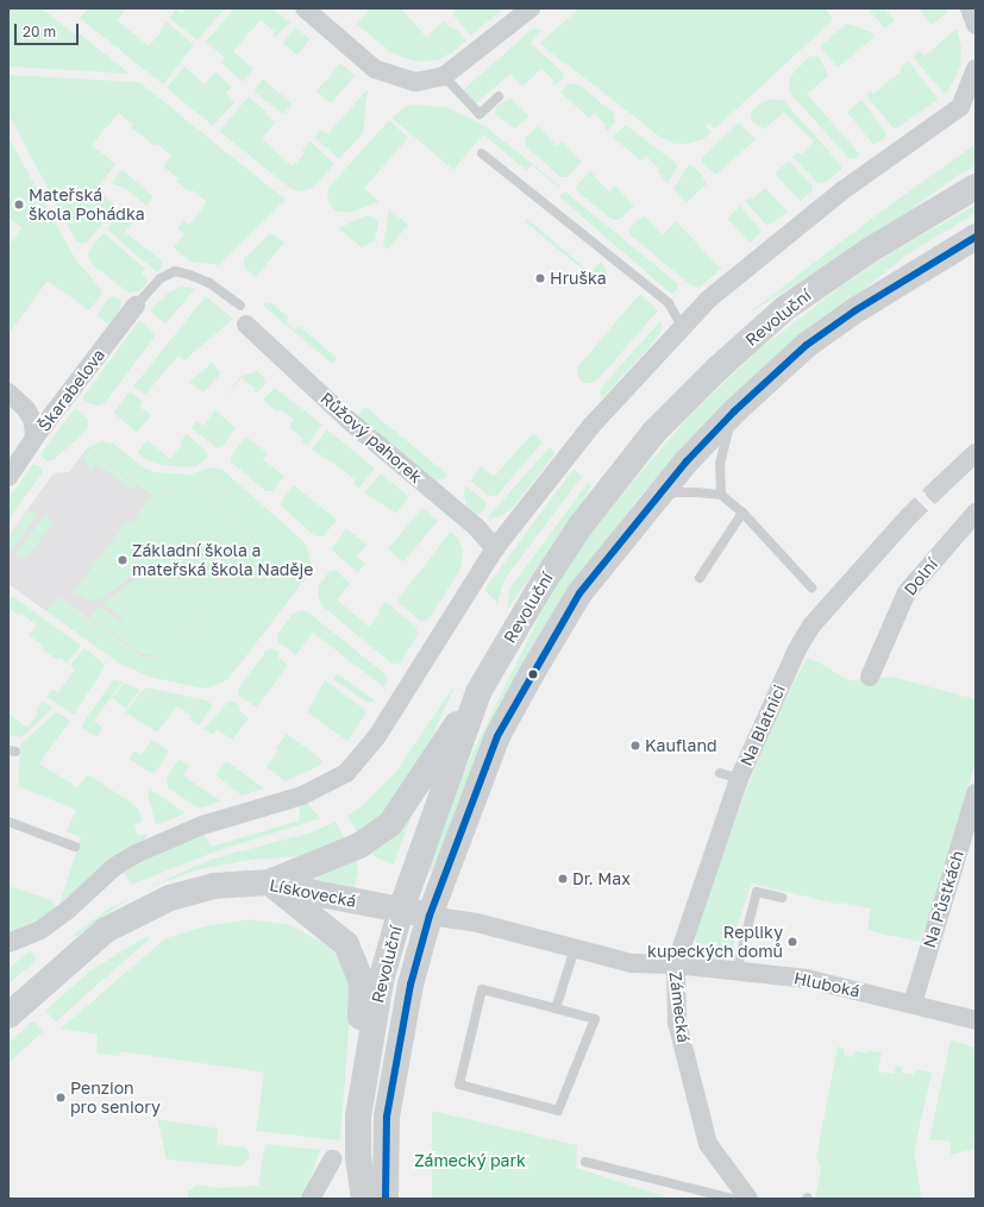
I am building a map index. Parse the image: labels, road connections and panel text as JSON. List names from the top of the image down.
{
  "streets": {
    "main road": ["Revoluční", "Lískovecká"],
    "street": [
      "Škarabelova",
      "Růžový pahorek",
      "Dolní",
      "Na Blatnici",
      "Na Půstkách",
      "Hluboká",
      "Zámecká"
    ]
  },
  "crossings": [
    ["Revoluční", "Lískovecká"],
    ["Revoluční", "Zámecká"],
    ["Na Blatnici", "Hluboká"],
    ["Na Blatnici", "Zámecká"],
    ["Lískovecká", "Zámecká"],
    ["Na Půstkách", "Hluboká"],
    ["Hluboká", "Zámecká"]
  ],
  "parks": ["Zámecký park"],
  "places": [
    "Mateřská škola Pohádka",
    "Hruška",
    "Základní škola a mateřská škola Naděje",
    "Kaufland",
    "Dr. Max",
    "Repliky kupeckých domů",
    "Penzion pro seniory"
  ],
  "scale_bar": "20 m"
}
